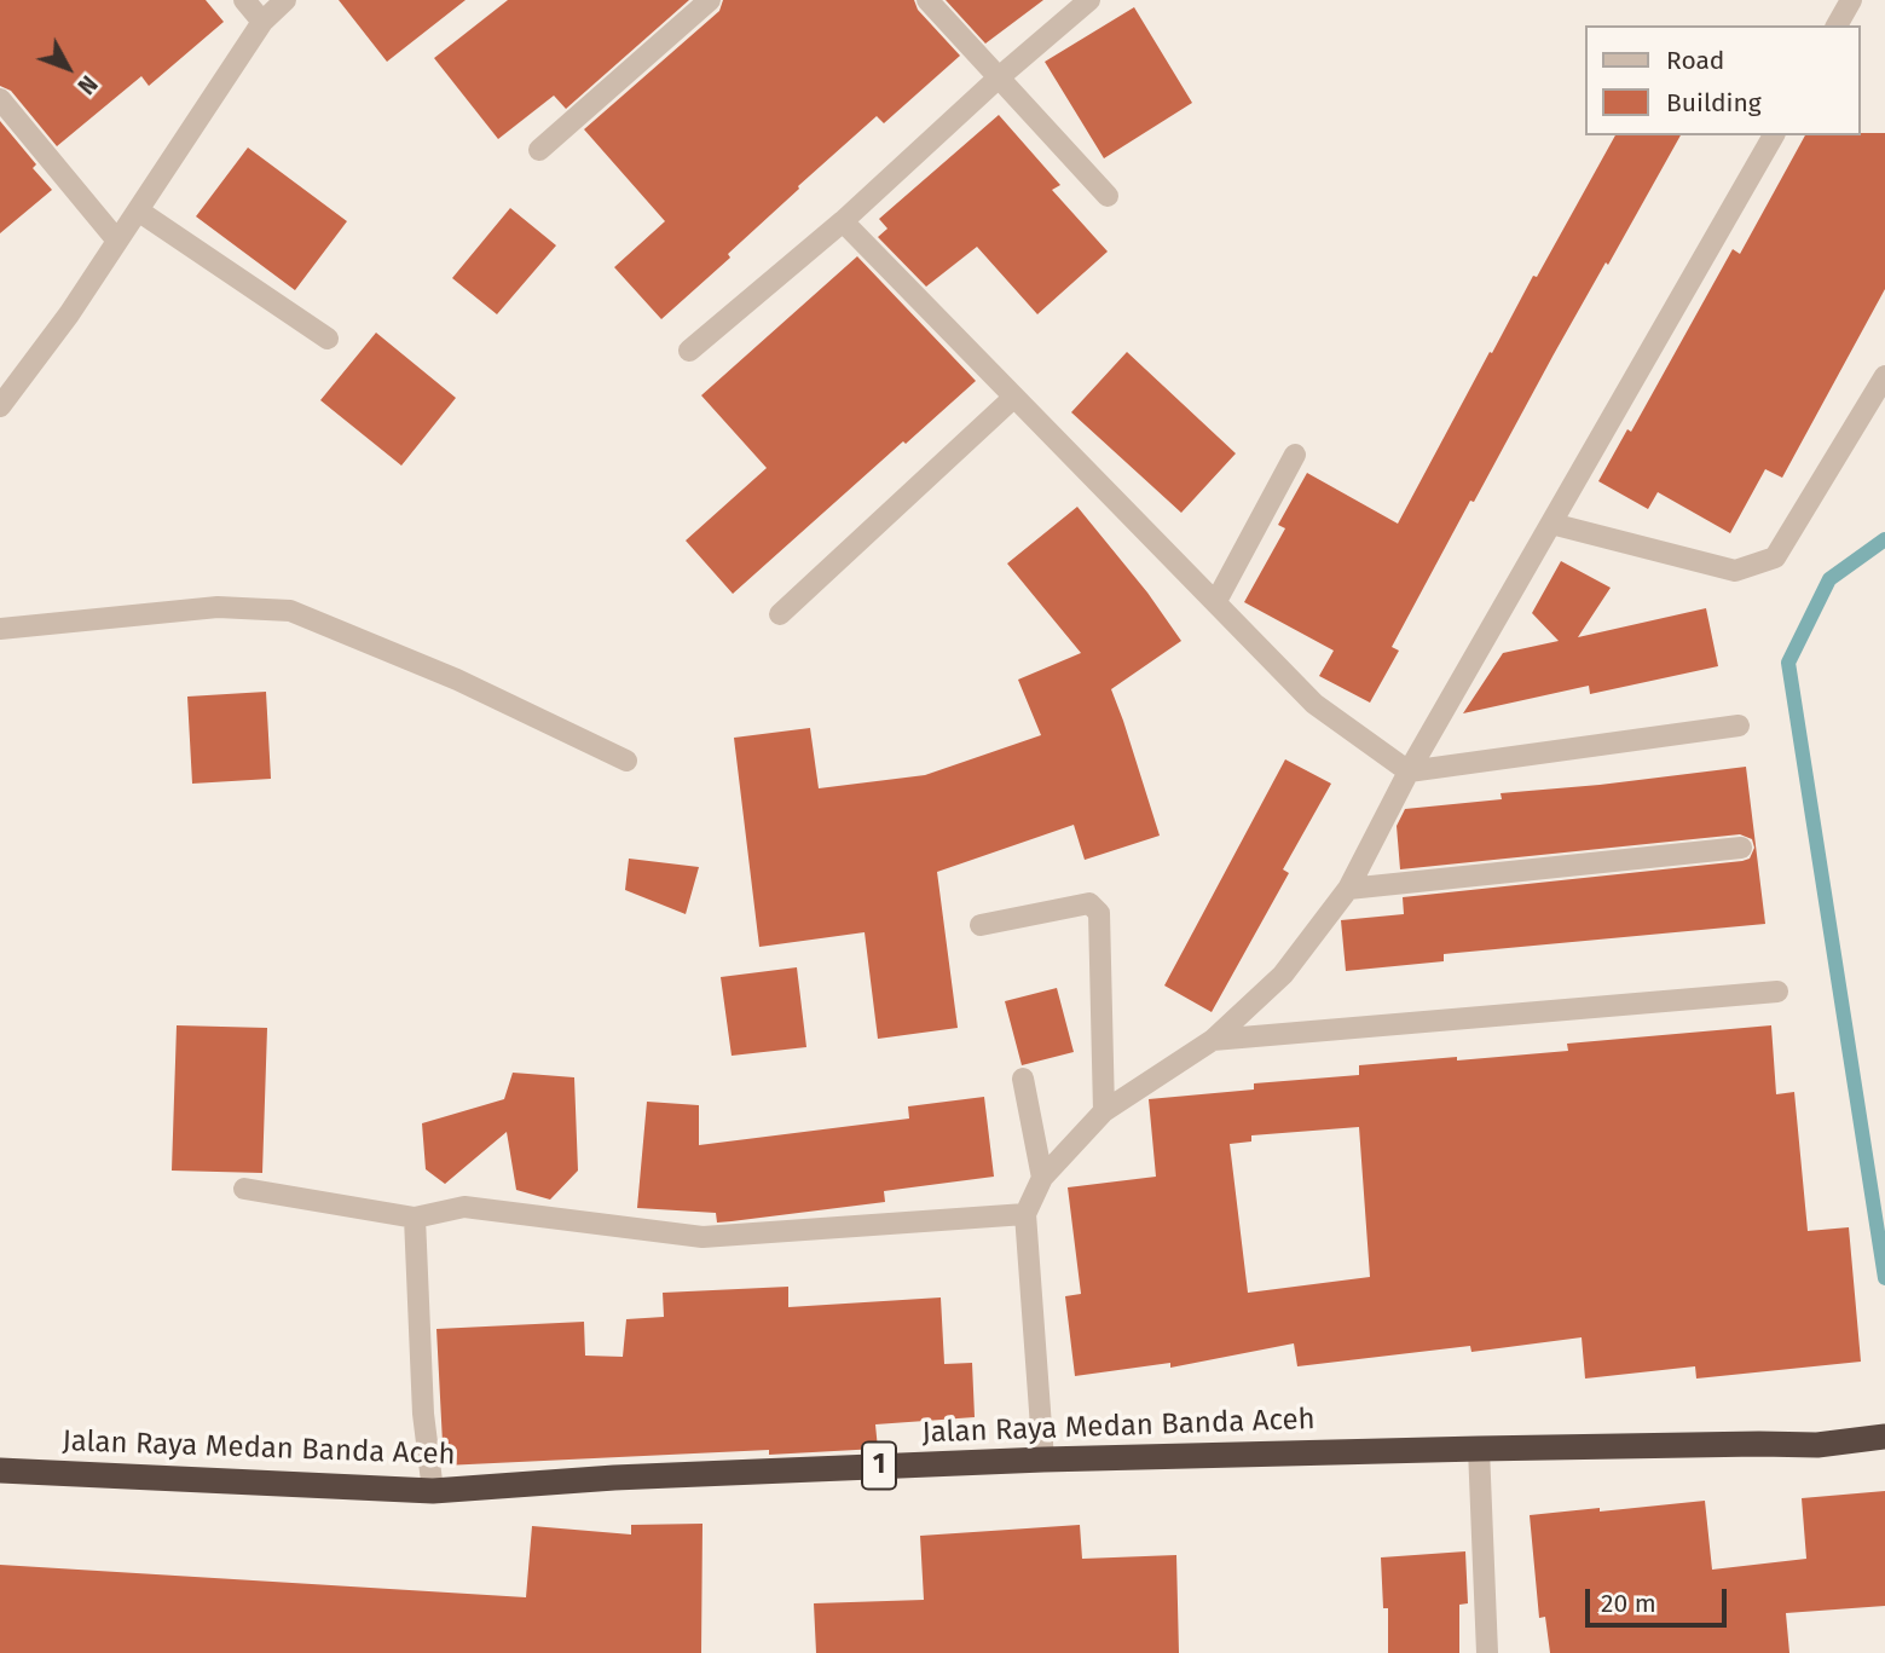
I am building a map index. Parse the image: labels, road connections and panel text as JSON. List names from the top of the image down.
{
  "streets": {
    "highway": ["Jalan Raya Medan Banda Aceh", "1"]
  },
  "legend": ["Road", "Building"],
  "scale_bar": "20 m",
  "north": "bottom right"
}
